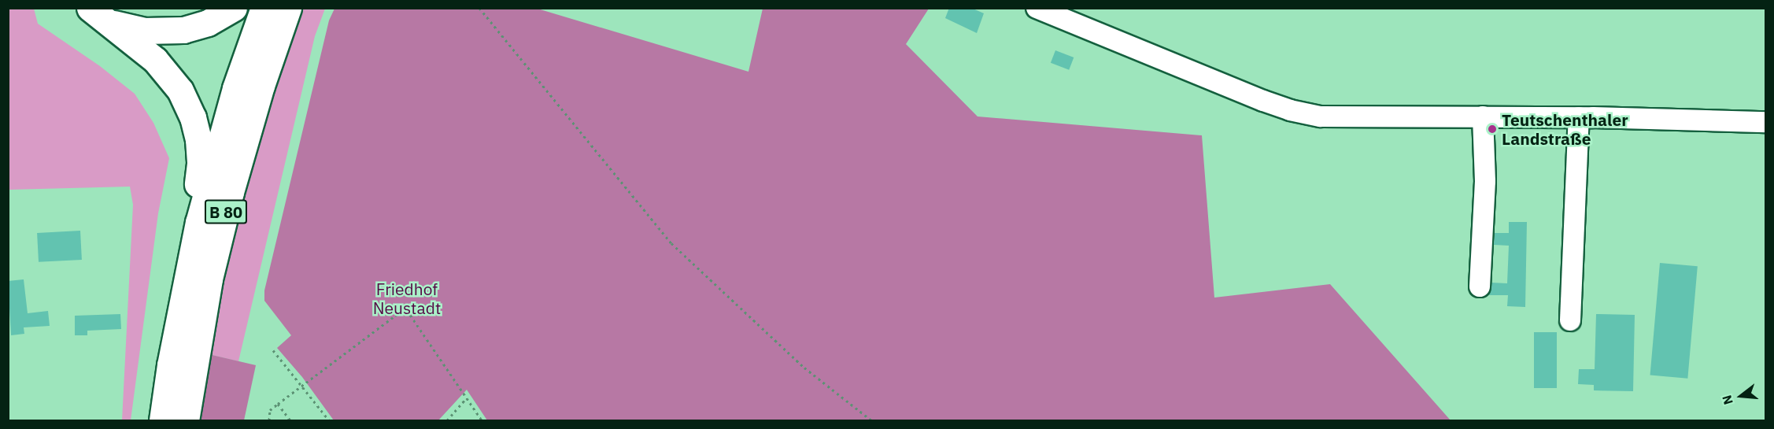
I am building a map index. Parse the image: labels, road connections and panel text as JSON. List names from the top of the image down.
{
  "streets": {
    "highway": ["B 80"]
  },
  "parks": ["Friedhof Neustadt"],
  "places": ["Teutschenthaler Landstraße"],
  "north": "left"
}
